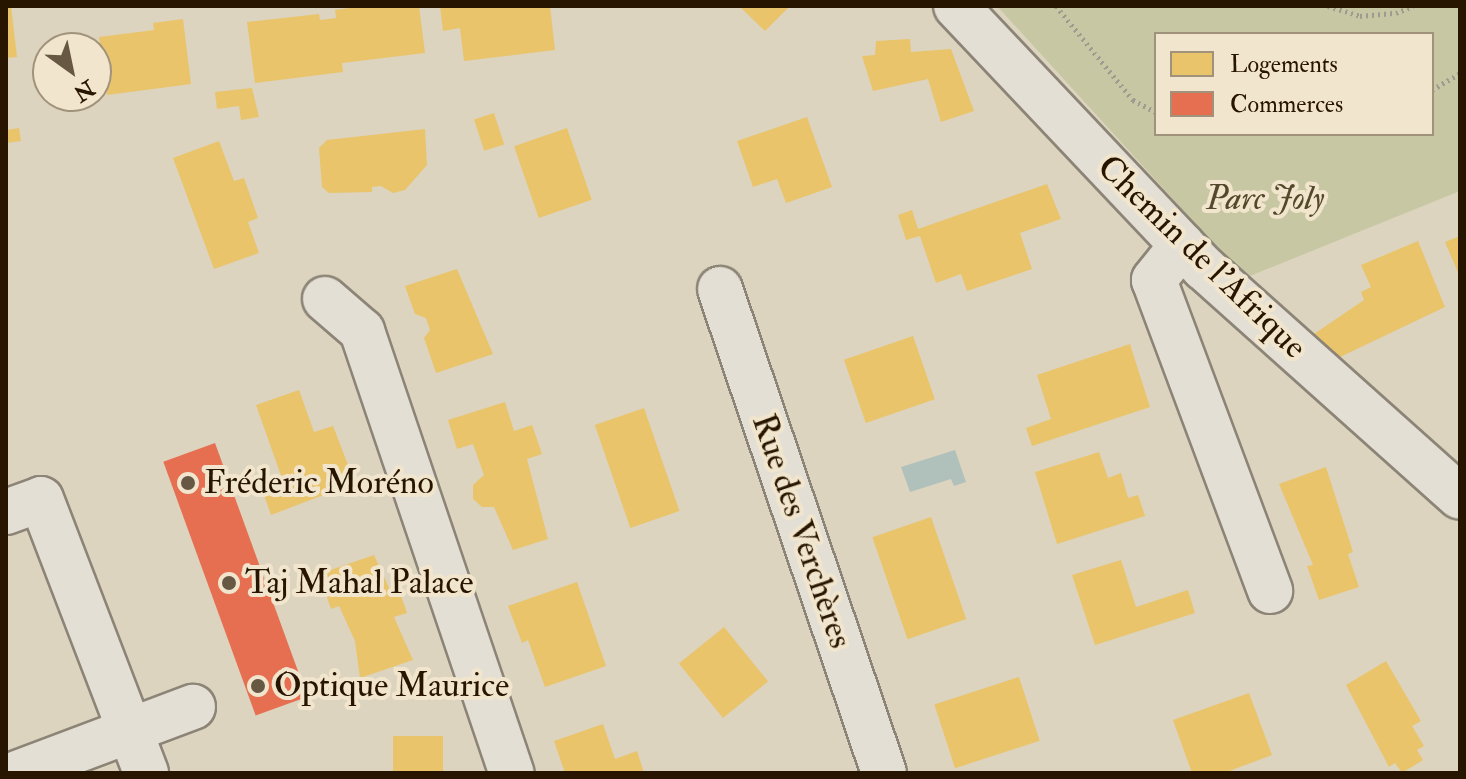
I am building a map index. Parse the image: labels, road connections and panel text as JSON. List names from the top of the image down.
{
  "streets": {
    "street": ["Chemin de l'Afrique", "Rue des Verchères"]
  },
  "parks": ["Parc Joly"],
  "places": ["Fréderic Moréno", "Taj Mahal Palace", "Optique Maurice"],
  "legend": ["Logements", "Commerces"],
  "north": "bottom right"
}
